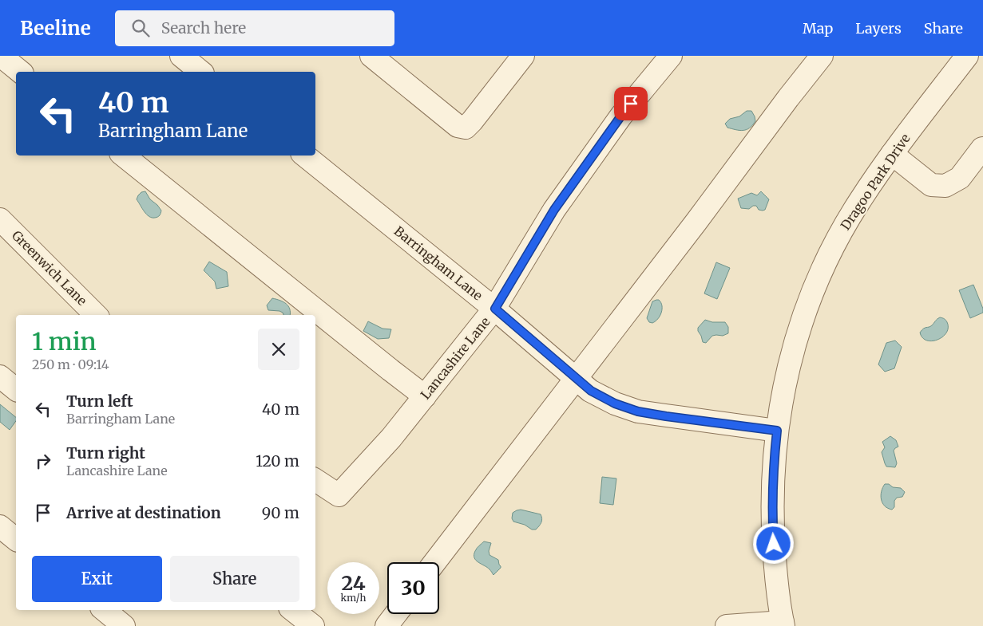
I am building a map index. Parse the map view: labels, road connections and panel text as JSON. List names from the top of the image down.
{
  "streets": {
    "street": [
      "Dragoo Park Drive",
      "Barringham Lane",
      "Greenwich Lane",
      "Lancashire Lane"
    ]
  },
  "crossings": [
    ["Dragoo Park Drive", "Barringham Lane"],
    ["Barringham Lane", "Lancashire Lane"]
  ],
  "page": {
    "header": "Beeline",
    "search": "Search here",
    "nav": ["Map", "Layers", "Share"],
    "turn": ["40 m", "Barringham Lane"],
    "heading": ["1 min", "250 m · 09:14"],
    "list": [
      {
        "name": "Turn left",
        "note": "Barringham Lane",
        "value": "40 m"
      },
      {
        "name": "Turn right",
        "note": "Lancashire Lane",
        "value": "120 m"
      },
      {
        "name": "Arrive at destination",
        "value": "90 m"
      }
    ],
    "buttons": ["Exit", "Share"],
    "speed": "24 km/h",
    "limit": "30"
  }
}
